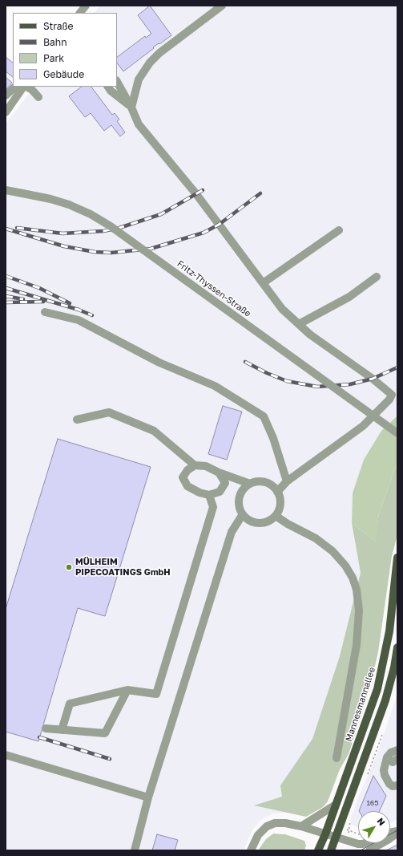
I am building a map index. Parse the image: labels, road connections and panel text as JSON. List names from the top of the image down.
{
  "streets": {
    "main road": ["Mannesmannallee"],
    "street": ["Fritz-Thyssen-Straße"]
  },
  "places": ["MÜLHEIM PIPECOATINGS GmbH"],
  "house_numbers": ["165"],
  "legend": [
    "Straße",
    "Bahn",
    "Park",
    "Gebäude"
  ],
  "north": "top right"
}
